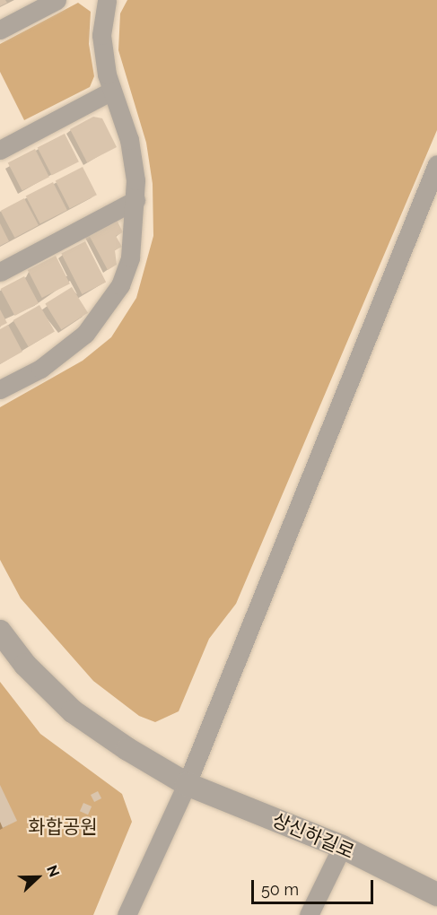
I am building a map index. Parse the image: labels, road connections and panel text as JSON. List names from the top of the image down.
{
  "streets": {
    "street": ["상신하길로"]
  },
  "parks": ["화합공원"],
  "scale_bar": "50 m",
  "north": "right"
}
